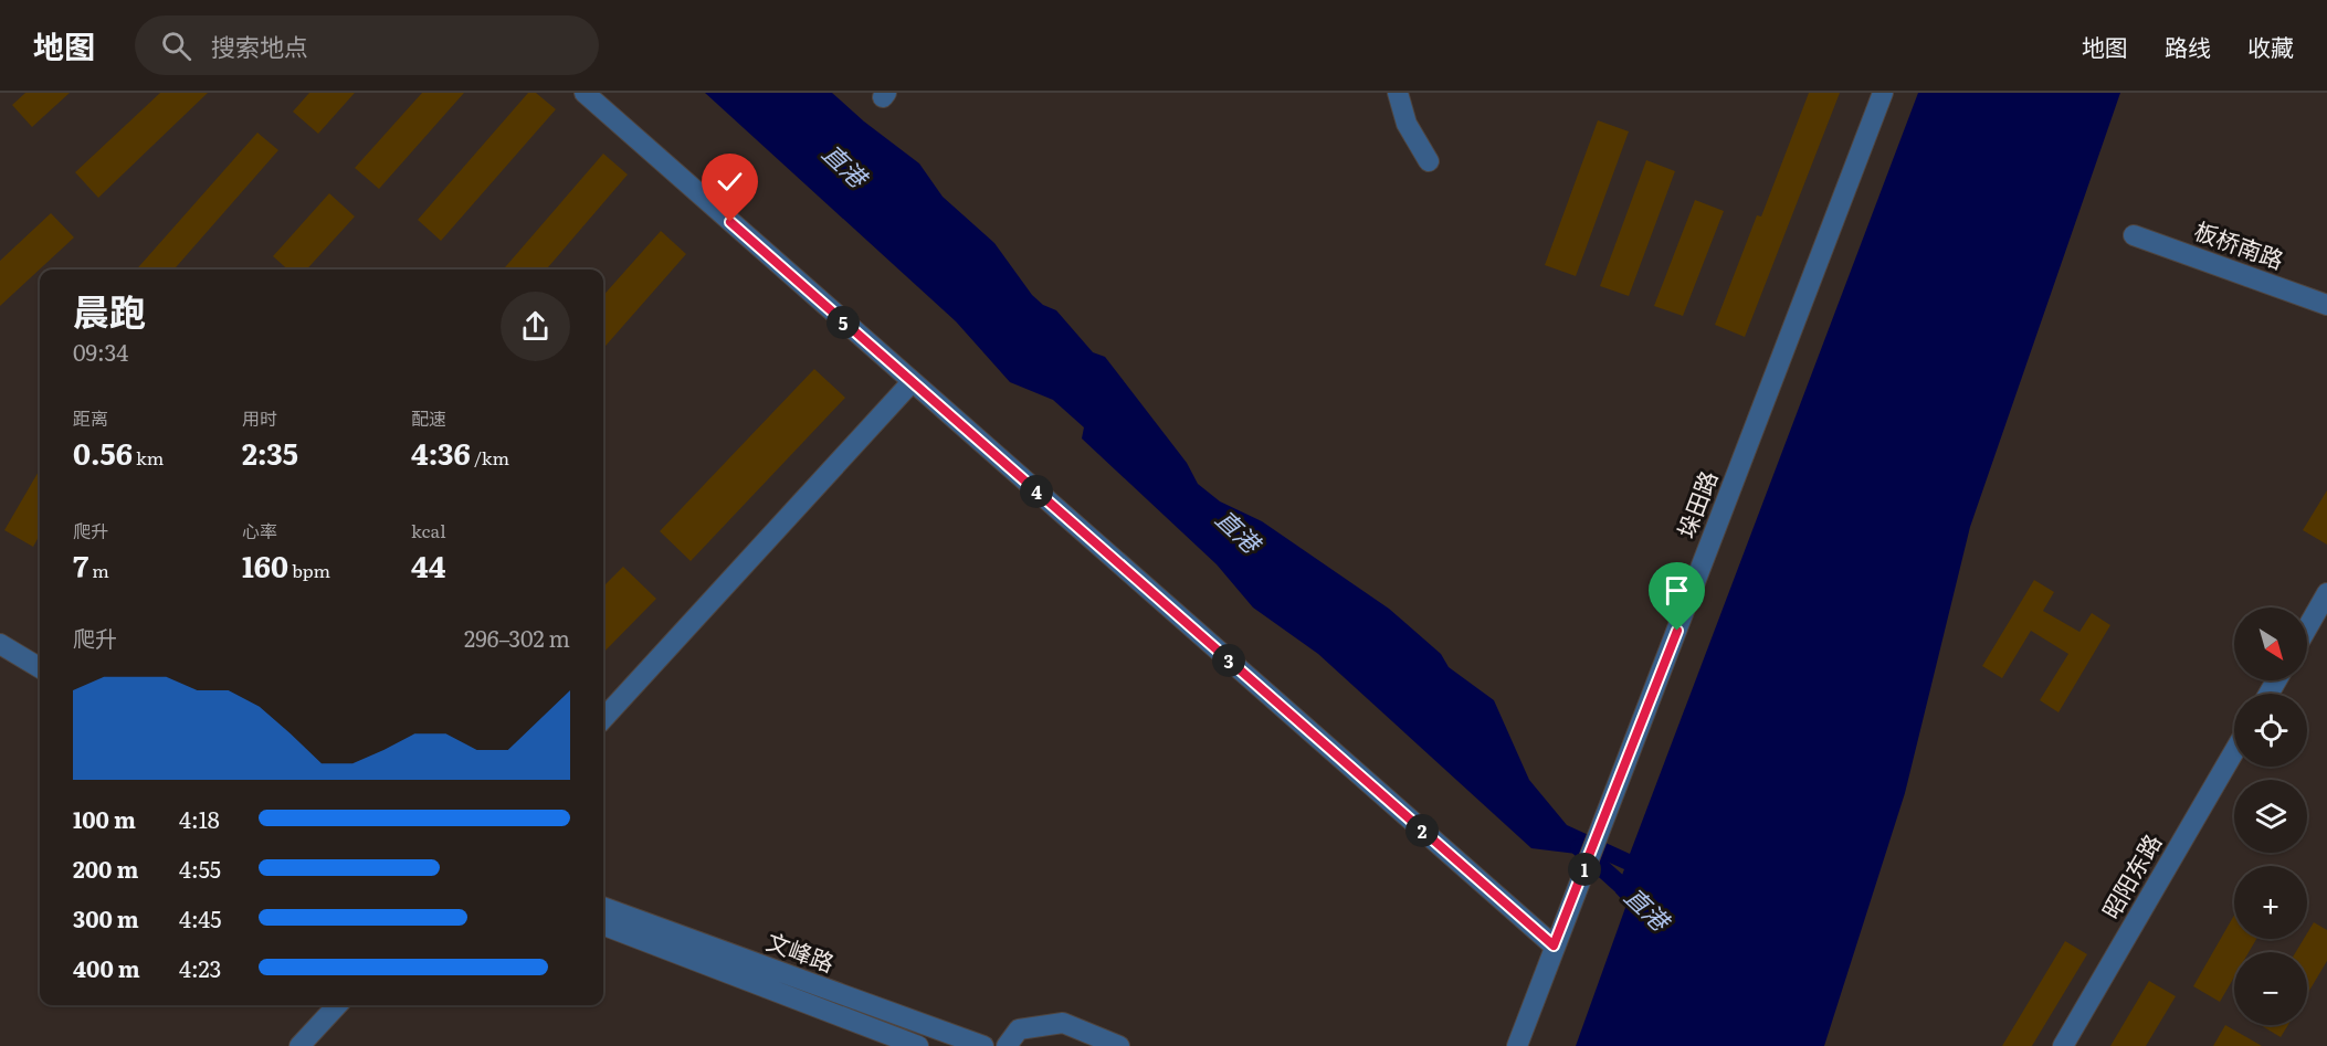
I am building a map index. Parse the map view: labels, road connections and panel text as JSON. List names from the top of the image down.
{
  "streets": {
    "street": [
      "板桥南路",
      "垛田路",
      "昭阳东路",
      "文峰路"
    ]
  },
  "water": ["直港"],
  "north": "bottom right",
  "page": {
    "header": "地图",
    "search": "搜索地点",
    "nav": ["地图", "路线", "收藏"],
    "heading": ["晨跑", "09:34"],
    "pins": [
      "5",
      "4",
      "3",
      "2",
      "1"
    ],
    "stats": [
      ["距离", "0.56 km"],
      ["用时", "2:35"],
      ["配速", "4:36 /km"],
      ["爬升", "7 m"],
      ["心率", "160 bpm"],
      ["kcal", "44"]
    ],
    "map_buttons": ["+", "−"],
    "chart": ["爬升", "296–302 m"],
    "list": [
      {
        "name": "100 m",
        "note": "4:18"
      },
      {
        "name": "200 m",
        "note": "4:55"
      },
      {
        "name": "300 m",
        "note": "4:45"
      },
      {
        "name": "400 m",
        "note": "4:23"
      }
    ]
  }
}
